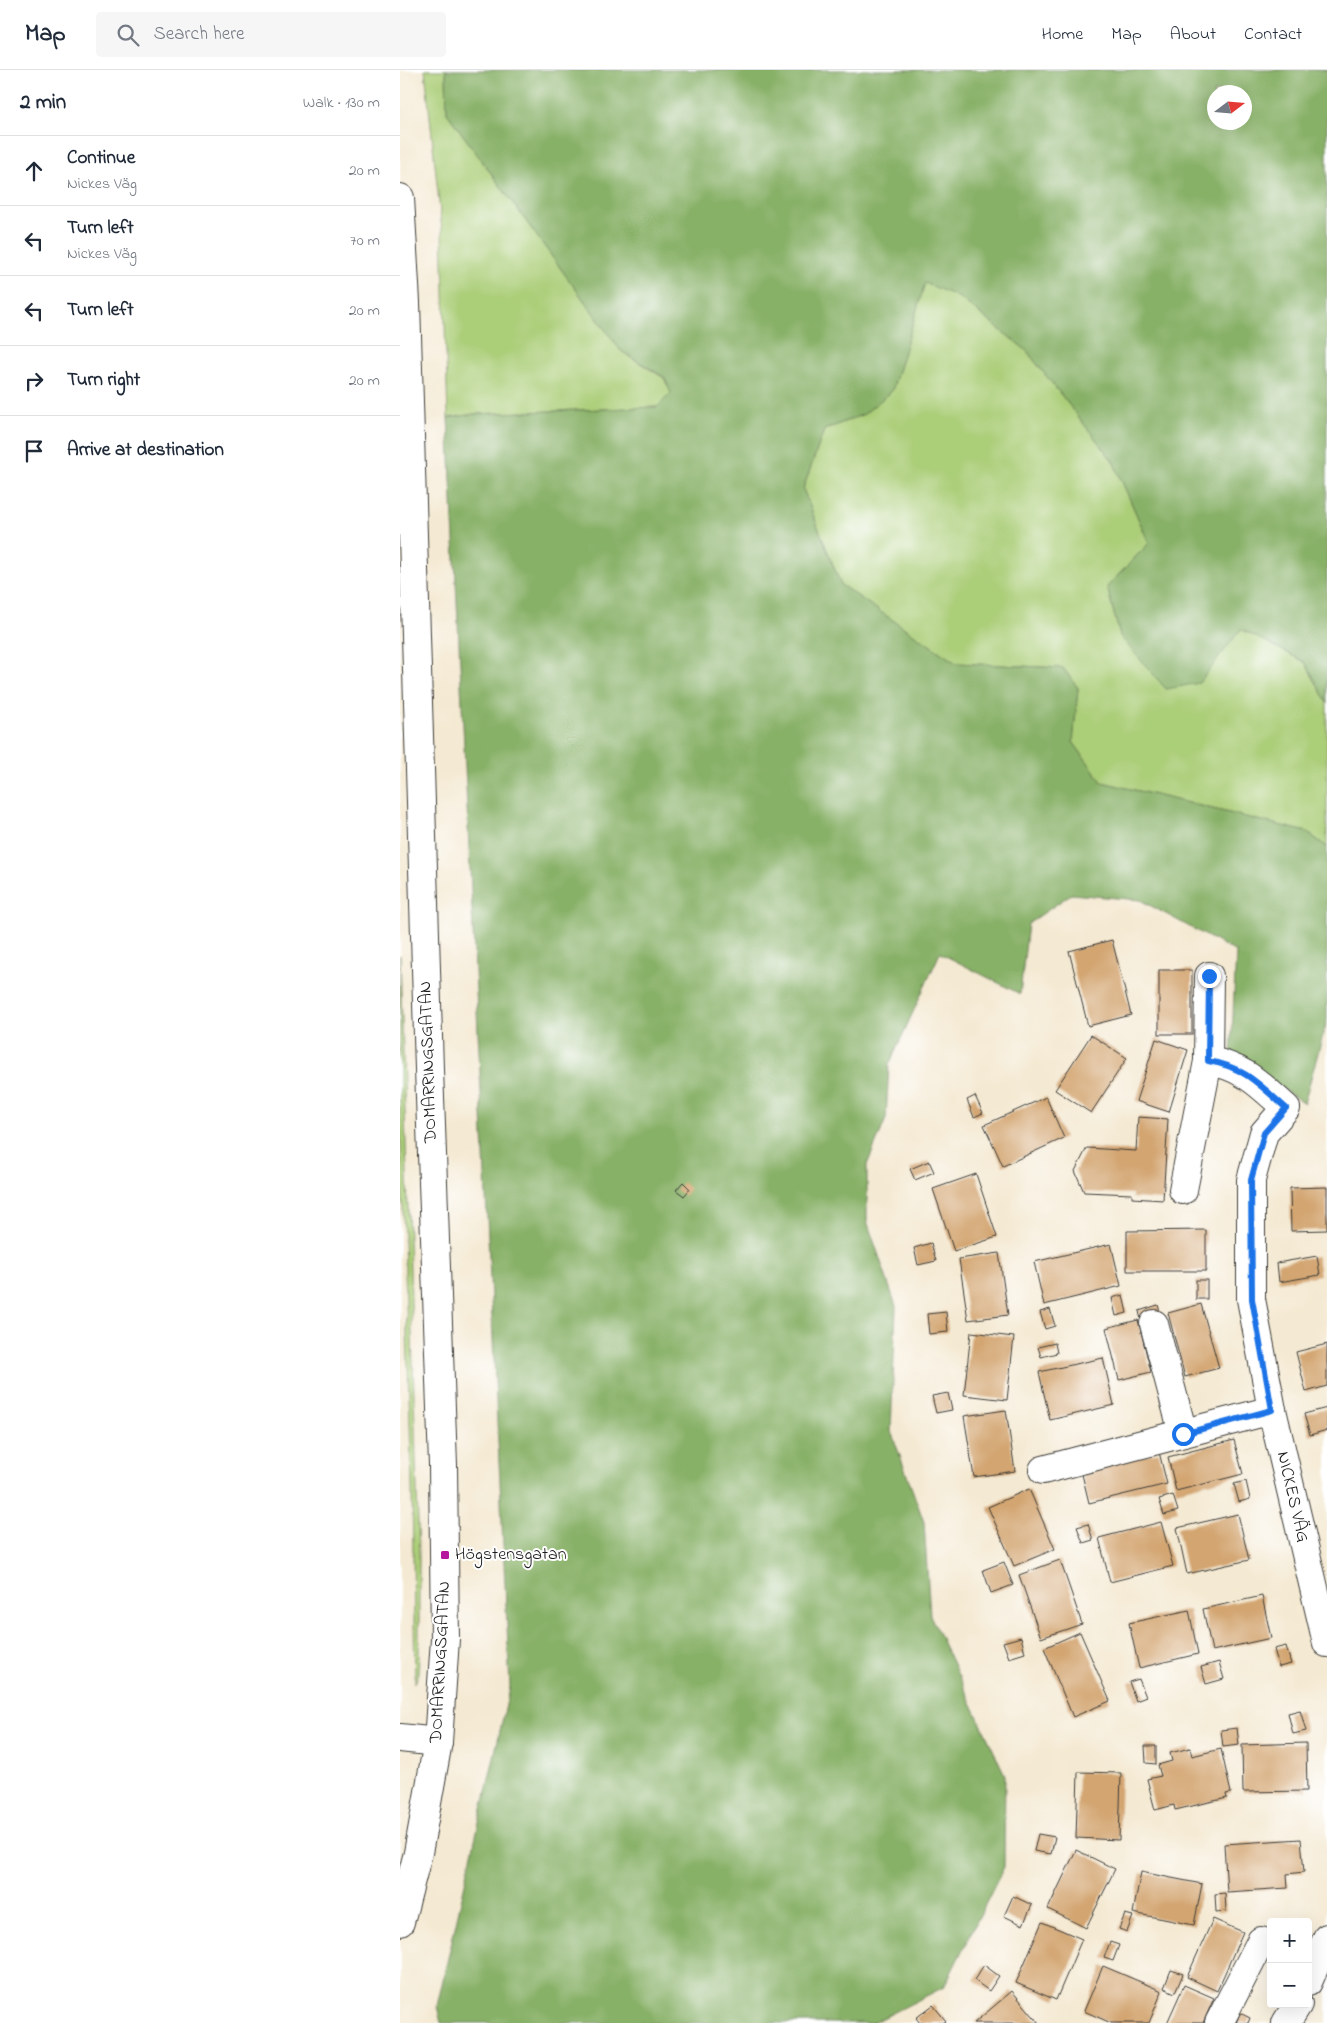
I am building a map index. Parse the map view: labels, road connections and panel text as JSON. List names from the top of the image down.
{
  "streets": {
    "street": ["DOMARRINGSGATAN", "NICKES VÄG"]
  },
  "places": {
    "transit": ["Högstensgatan"]
  },
  "north": "right",
  "page": {
    "header": "Map",
    "search": "Search here",
    "nav": [
      "Home",
      "Map",
      "About",
      "Contact"
    ],
    "heading": ["2 min", "Walk · 130 m"],
    "list": [
      ["Continue", "Nickes Väg", "20 m"],
      ["Turn left", "Nickes Väg", "70 m"],
      ["Turn left", "20 m"],
      ["Turn right", "20 m"],
      "Arrive at destination"
    ],
    "map_buttons": ["+", "−"]
  }
}
